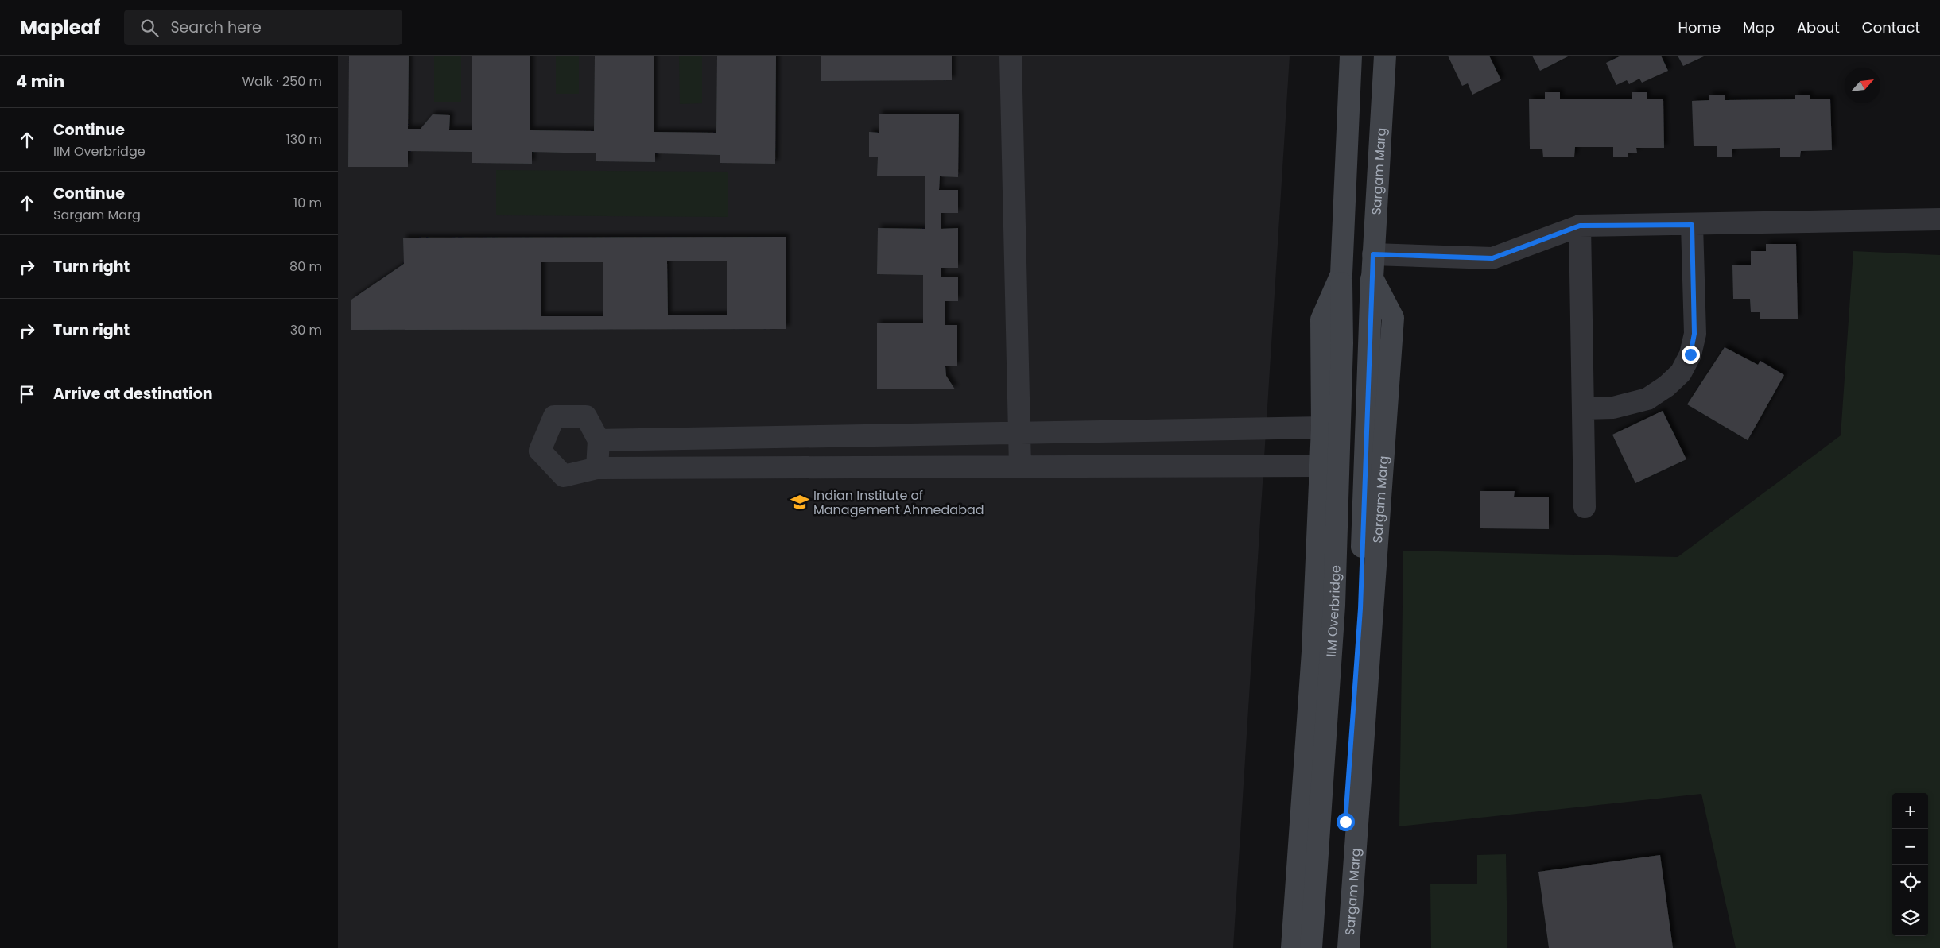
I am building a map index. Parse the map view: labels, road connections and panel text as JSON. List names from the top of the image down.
{
  "streets": {
    "main road": ["Sargam Marg", "IIM Overbridge"]
  },
  "crossings": [
    ["Sargam Marg", "IIM Overbridge"]
  ],
  "places": {
    "school or university": ["Indian Institute of Management Ahmedabad"]
  },
  "north": "top right",
  "page": {
    "header": "Mapleaf",
    "search": "Search here",
    "nav": [
      "Home",
      "Map",
      "About",
      "Contact"
    ],
    "heading": ["4 min", "Walk · 250 m"],
    "list": [
      ["Continue", "IIM Overbridge", "130 m"],
      ["Continue", "Sargam Marg", "10 m"],
      ["Turn right", "80 m"],
      ["Turn right", "30 m"],
      "Arrive at destination"
    ],
    "map_buttons": ["+", "−"]
  }
}
